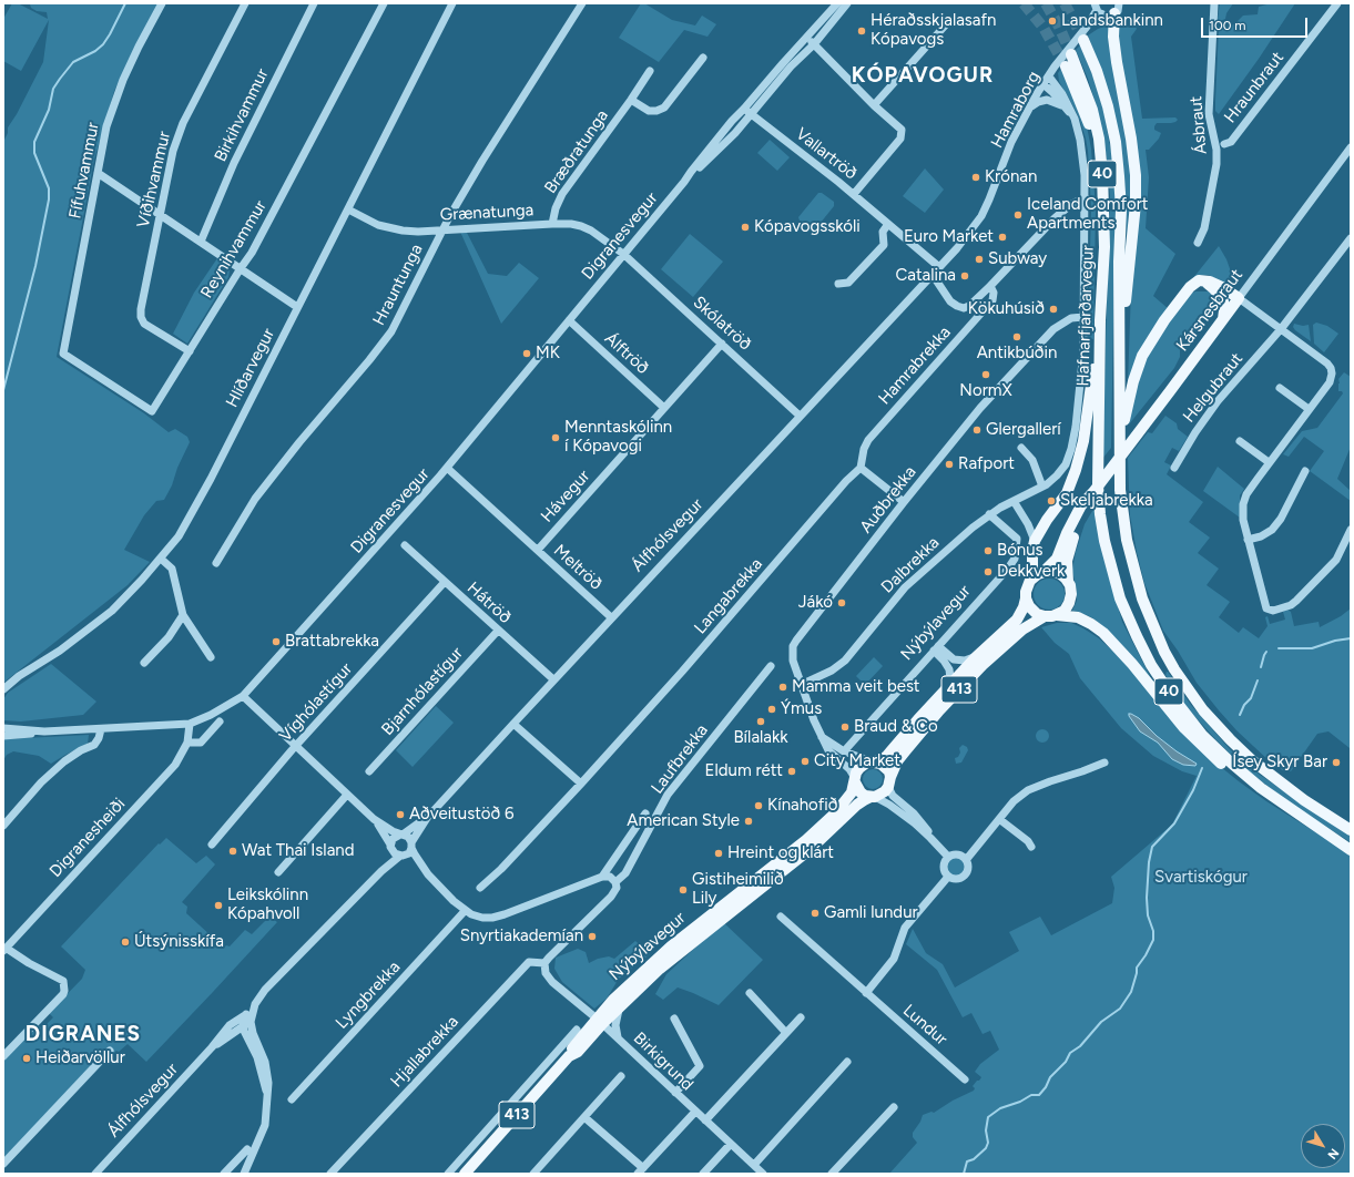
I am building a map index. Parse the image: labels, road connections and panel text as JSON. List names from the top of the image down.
{
  "streets": {
    "main road": [
      "40",
      "Kársnesbraut",
      "Hafnarfjarðarvegur",
      "Nýbýlavegur",
      "413"
    ],
    "street": [
      "Hraunbraut",
      "Hamraborg",
      "Birkihvammur",
      "Ásbraut",
      "Bræðratunga",
      "Vallartröð",
      "Fífuhvammur",
      "Víðihvammur",
      "Grænatunga",
      "Digranesvegur",
      "Reynihvammur",
      "Hrauntunga",
      "Skólatröð",
      "Álftröð",
      "Hamrabrekka",
      "Hlíðarvegur",
      "Helgubraut",
      "Hávegur",
      "Auðbrekka",
      "Álfhólsvegur",
      "Dalbrekka",
      "Meltröð",
      "Langabrekka",
      "Hátröð",
      "Bjarnhólastígur",
      "Víghólastígur",
      "Laufbrekka",
      "Digranesheiði",
      "Lyngbrekka",
      "Lundur",
      "Hjallabrekka",
      "Birkigrund"
    ]
  },
  "crossings": [
    ["Hamraborg", "Vallartröð"],
    ["Hamraborg", "Hamrabrekka"],
    ["Hamraborg", "Álfhólsvegur"],
    ["Bræðratunga", "Grænatunga"],
    ["Vallartröð", "Digranesvegur"],
    ["Fífuhvammur", "Reynihvammur"],
    ["40", "Hafnarfjarðarvegur"],
    ["Víðihvammur", "Reynihvammur"],
    ["Grænatunga", "Digranesvegur"],
    ["Grænatunga", "Hrauntunga"],
    ["Grænatunga", "Skólatröð"],
    ["Grænatunga", "Hlíðarvegur"],
    ["Digranesvegur", "Skólatröð"],
    ["Digranesvegur", "Álftröð"],
    ["Digranesvegur", "Meltröð"],
    ["Digranesvegur", "Digranesheiði"],
    ["Skólatröð", "Hávegur"],
    ["Skólatröð", "Álfhólsvegur"],
    ["Álftröð", "Hávegur"],
    ["Hamrabrekka", "Álfhólsvegur"],
    ["Hamrabrekka", "Langabrekka"],
    ["Hávegur", "Meltröð"],
    ["Auðbrekka", "Dalbrekka"],
    ["Auðbrekka", "Nýbýlavegur"],
    ["Auðbrekka", "413"],
    ["Álfhólsvegur", "Meltröð"],
    ["Álfhólsvegur", "Hátröð"],
    ["Dalbrekka", "Nýbýlavegur"],
    ["Hátröð", "Bjarnhólastígur"],
    ["Hátröð", "Víghólastígur"],
    ["Nýbýlavegur", "413"],
    ["Nýbýlavegur", "Birkigrund"]
  ],
  "districts": ["KÓPAVOGUR", "DIGRANES"],
  "parks": ["Svartiskógur"],
  "places": [
    "Landsbankinn",
    "Héraðsskjalasafn Kópavogs",
    "Krónan",
    "Iceland Comfort Apartments",
    "Kópavogsskóli",
    "Euro Market",
    "Subway",
    "Catalina",
    "Kökuhúsið",
    "Antikbúðin",
    "MK",
    "NormX",
    "Glergallerí",
    "Menntaskólinn í Kópavogi",
    "Rafport",
    "Skeljabrekka",
    "Bónus",
    "Dekkverk",
    "Jákó",
    "Brattabrekka",
    "Mamma veit best",
    "Ýmus",
    "Bílalakk",
    "Braud & Co",
    "City Market",
    "Ísey Skyr Bar",
    "Eldum rétt",
    "Kínahofið",
    "Aðveitustöð 6",
    "American Style",
    "Wat Thai Island",
    "Hreint og klárt",
    "Gistiheimilið Lily",
    "Leikskólinn Kópahvoll",
    "Gamli lundur",
    "Snyrtiakademían",
    "Útsýnisskífa",
    "Heiðarvöllur"
  ],
  "scale_bar": "100 m",
  "north": "bottom right"
}
